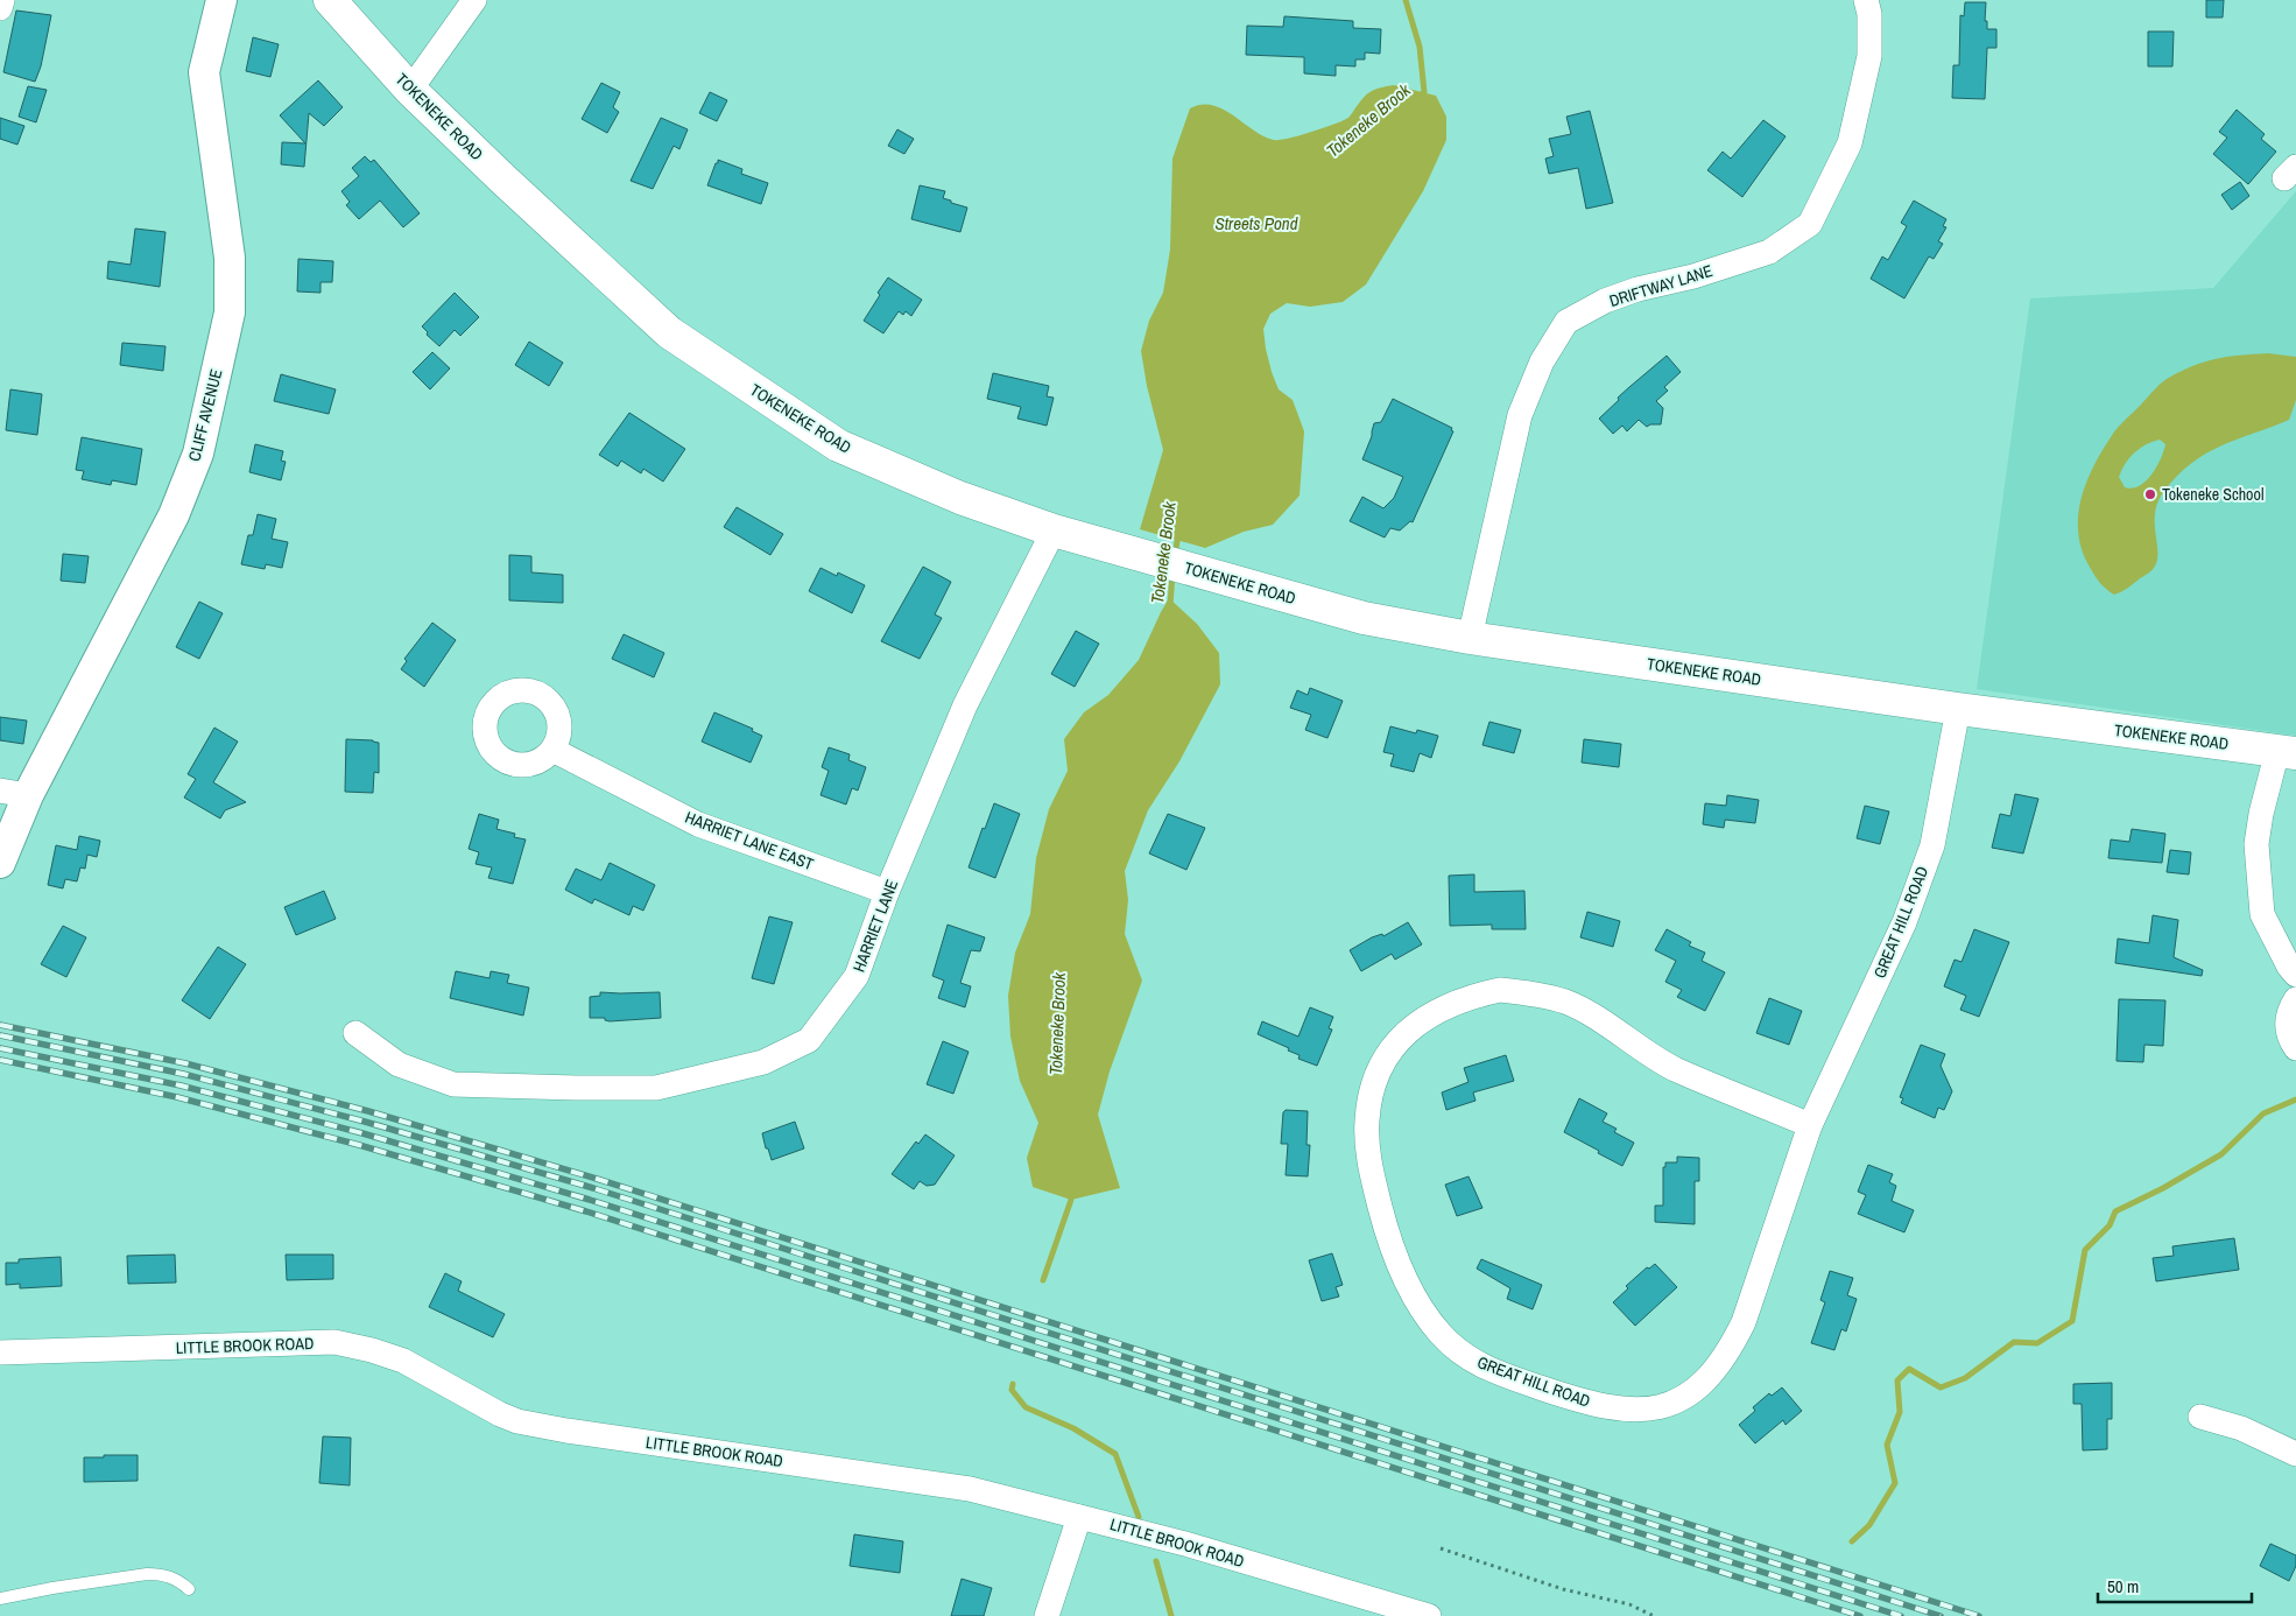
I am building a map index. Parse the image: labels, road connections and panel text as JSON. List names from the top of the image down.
{
  "streets": {
    "main road": ["TOKENEKE ROAD"],
    "street": [
      "DRIFTWAY LANE",
      "CLIFF AVENUE",
      "HARRIET LANE EAST",
      "GREAT HILL ROAD",
      "HARRIET LANE",
      "LITTLE BROOK ROAD"
    ]
  },
  "crossings": [
    ["TOKENEKE ROAD", "DRIFTWAY LANE"],
    ["TOKENEKE ROAD", "GREAT HILL ROAD"],
    ["TOKENEKE ROAD", "HARRIET LANE"],
    ["HARRIET LANE EAST", "HARRIET LANE"]
  ],
  "water": ["Tokeneke Brook", "Streets Pond"],
  "places": ["Tokeneke School"],
  "scale_bar": "50 m"
}
